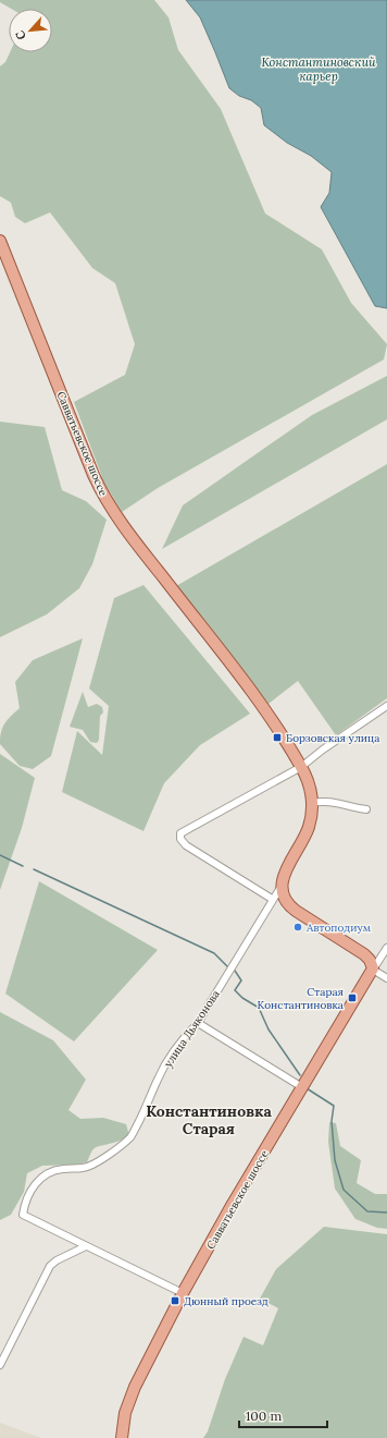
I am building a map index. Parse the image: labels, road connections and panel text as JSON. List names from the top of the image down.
{
  "streets": {
    "main road": ["Савватьевское шоссе", "улица Дьяконова"]
  },
  "crossings": [
    ["Савватьевское шоссе", "улица Дьяконова"]
  ],
  "districts": ["Константиновка Старая"],
  "water": ["Константиновский карьер"],
  "places": {
    "transit": ["Борзовская улица", "Старая Константиновка", "Дюнный проезд"],
    "other": ["Автоподиум"]
  },
  "scale_bar": "100 m",
  "north": "bottom left"
}
